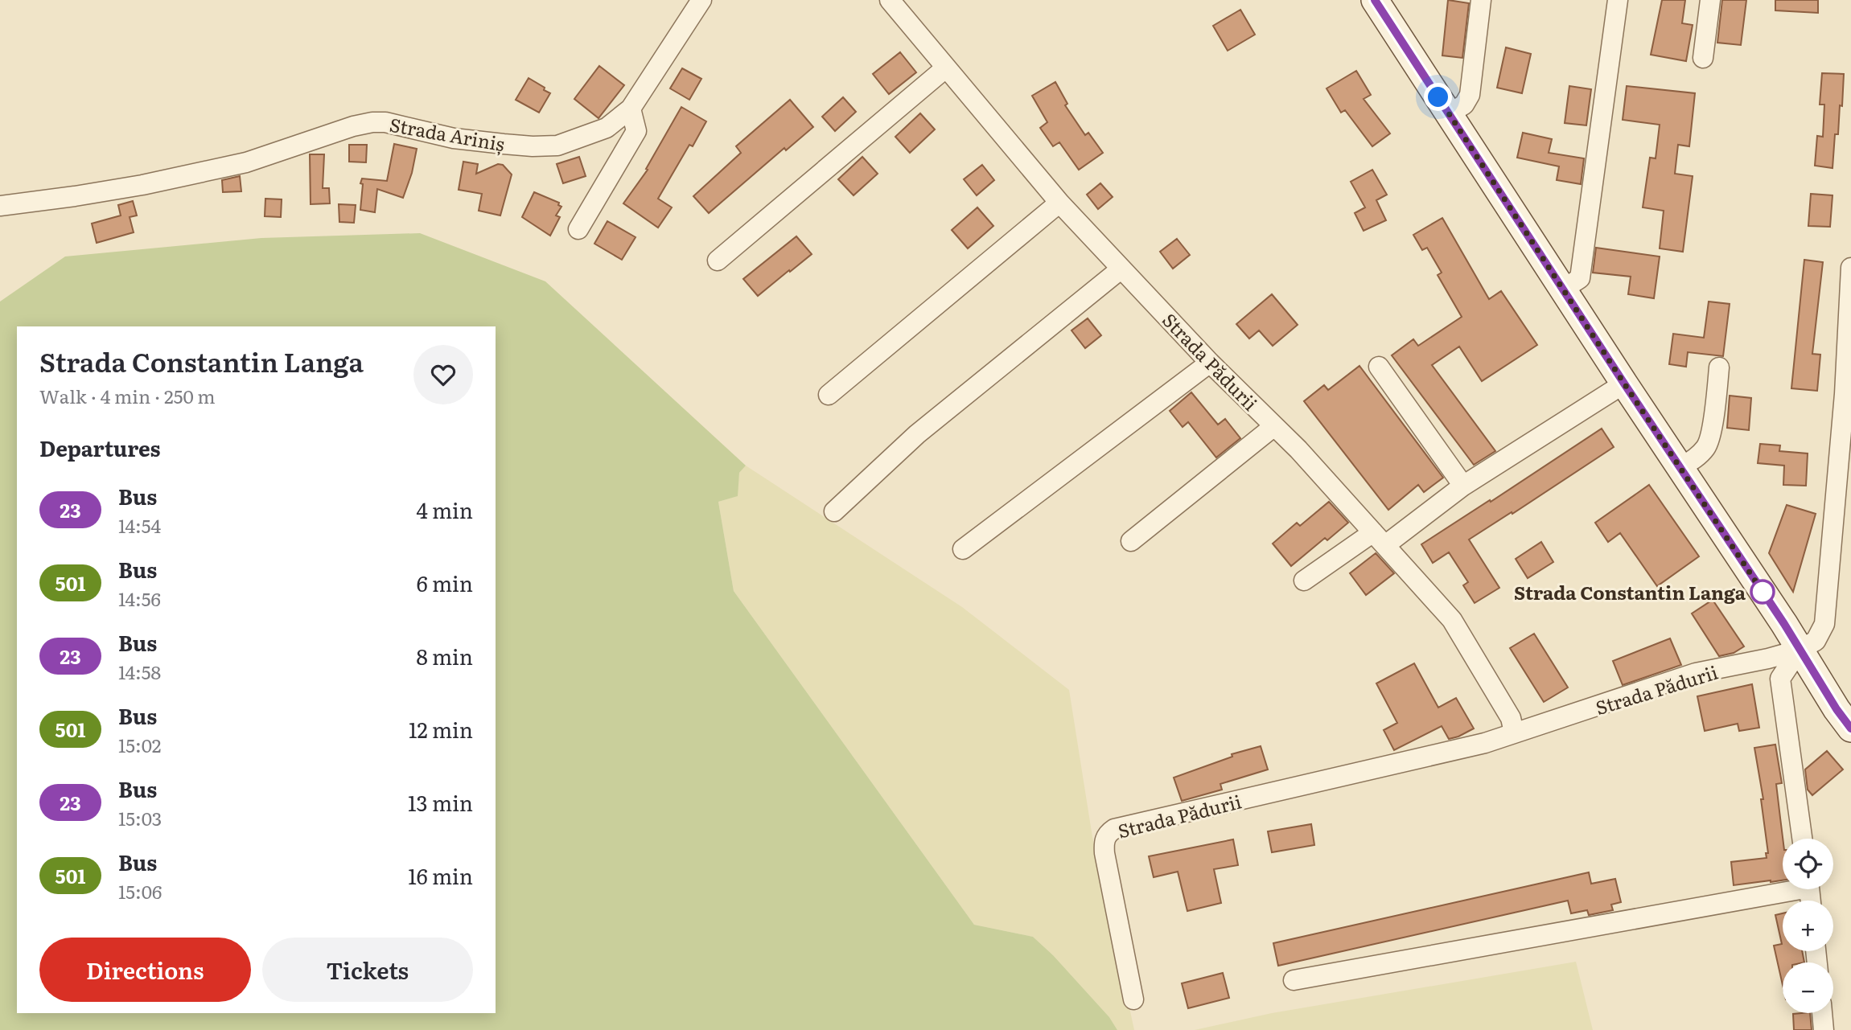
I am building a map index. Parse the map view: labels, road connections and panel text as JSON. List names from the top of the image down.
{
  "streets": {
    "street": ["Strada Ariniș", "Strada Pădurii"]
  },
  "places": ["Strada Constantin Langa"],
  "lines": ["bus line 23"],
  "page": {
    "heading": [
      ["Strada Constantin Langa", "Walk · 4 min · 250 m"],
      "Departures"
    ],
    "list": [
      {
        "mark": "23",
        "name": "Bus",
        "note": "14:54",
        "value": "4 min"
      },
      {
        "mark": "501",
        "name": "Bus",
        "note": "14:56",
        "value": "6 min"
      },
      {
        "mark": "23",
        "name": "Bus",
        "note": "14:58",
        "value": "8 min"
      },
      {
        "mark": "501",
        "name": "Bus",
        "note": "15:02",
        "value": "12 min"
      },
      {
        "mark": "23",
        "name": "Bus",
        "note": "15:03",
        "value": "13 min"
      },
      {
        "mark": "501",
        "name": "Bus",
        "note": "15:06",
        "value": "16 min"
      }
    ],
    "map_buttons": ["+", "−"],
    "buttons": ["Directions", "Tickets"]
  }
}
